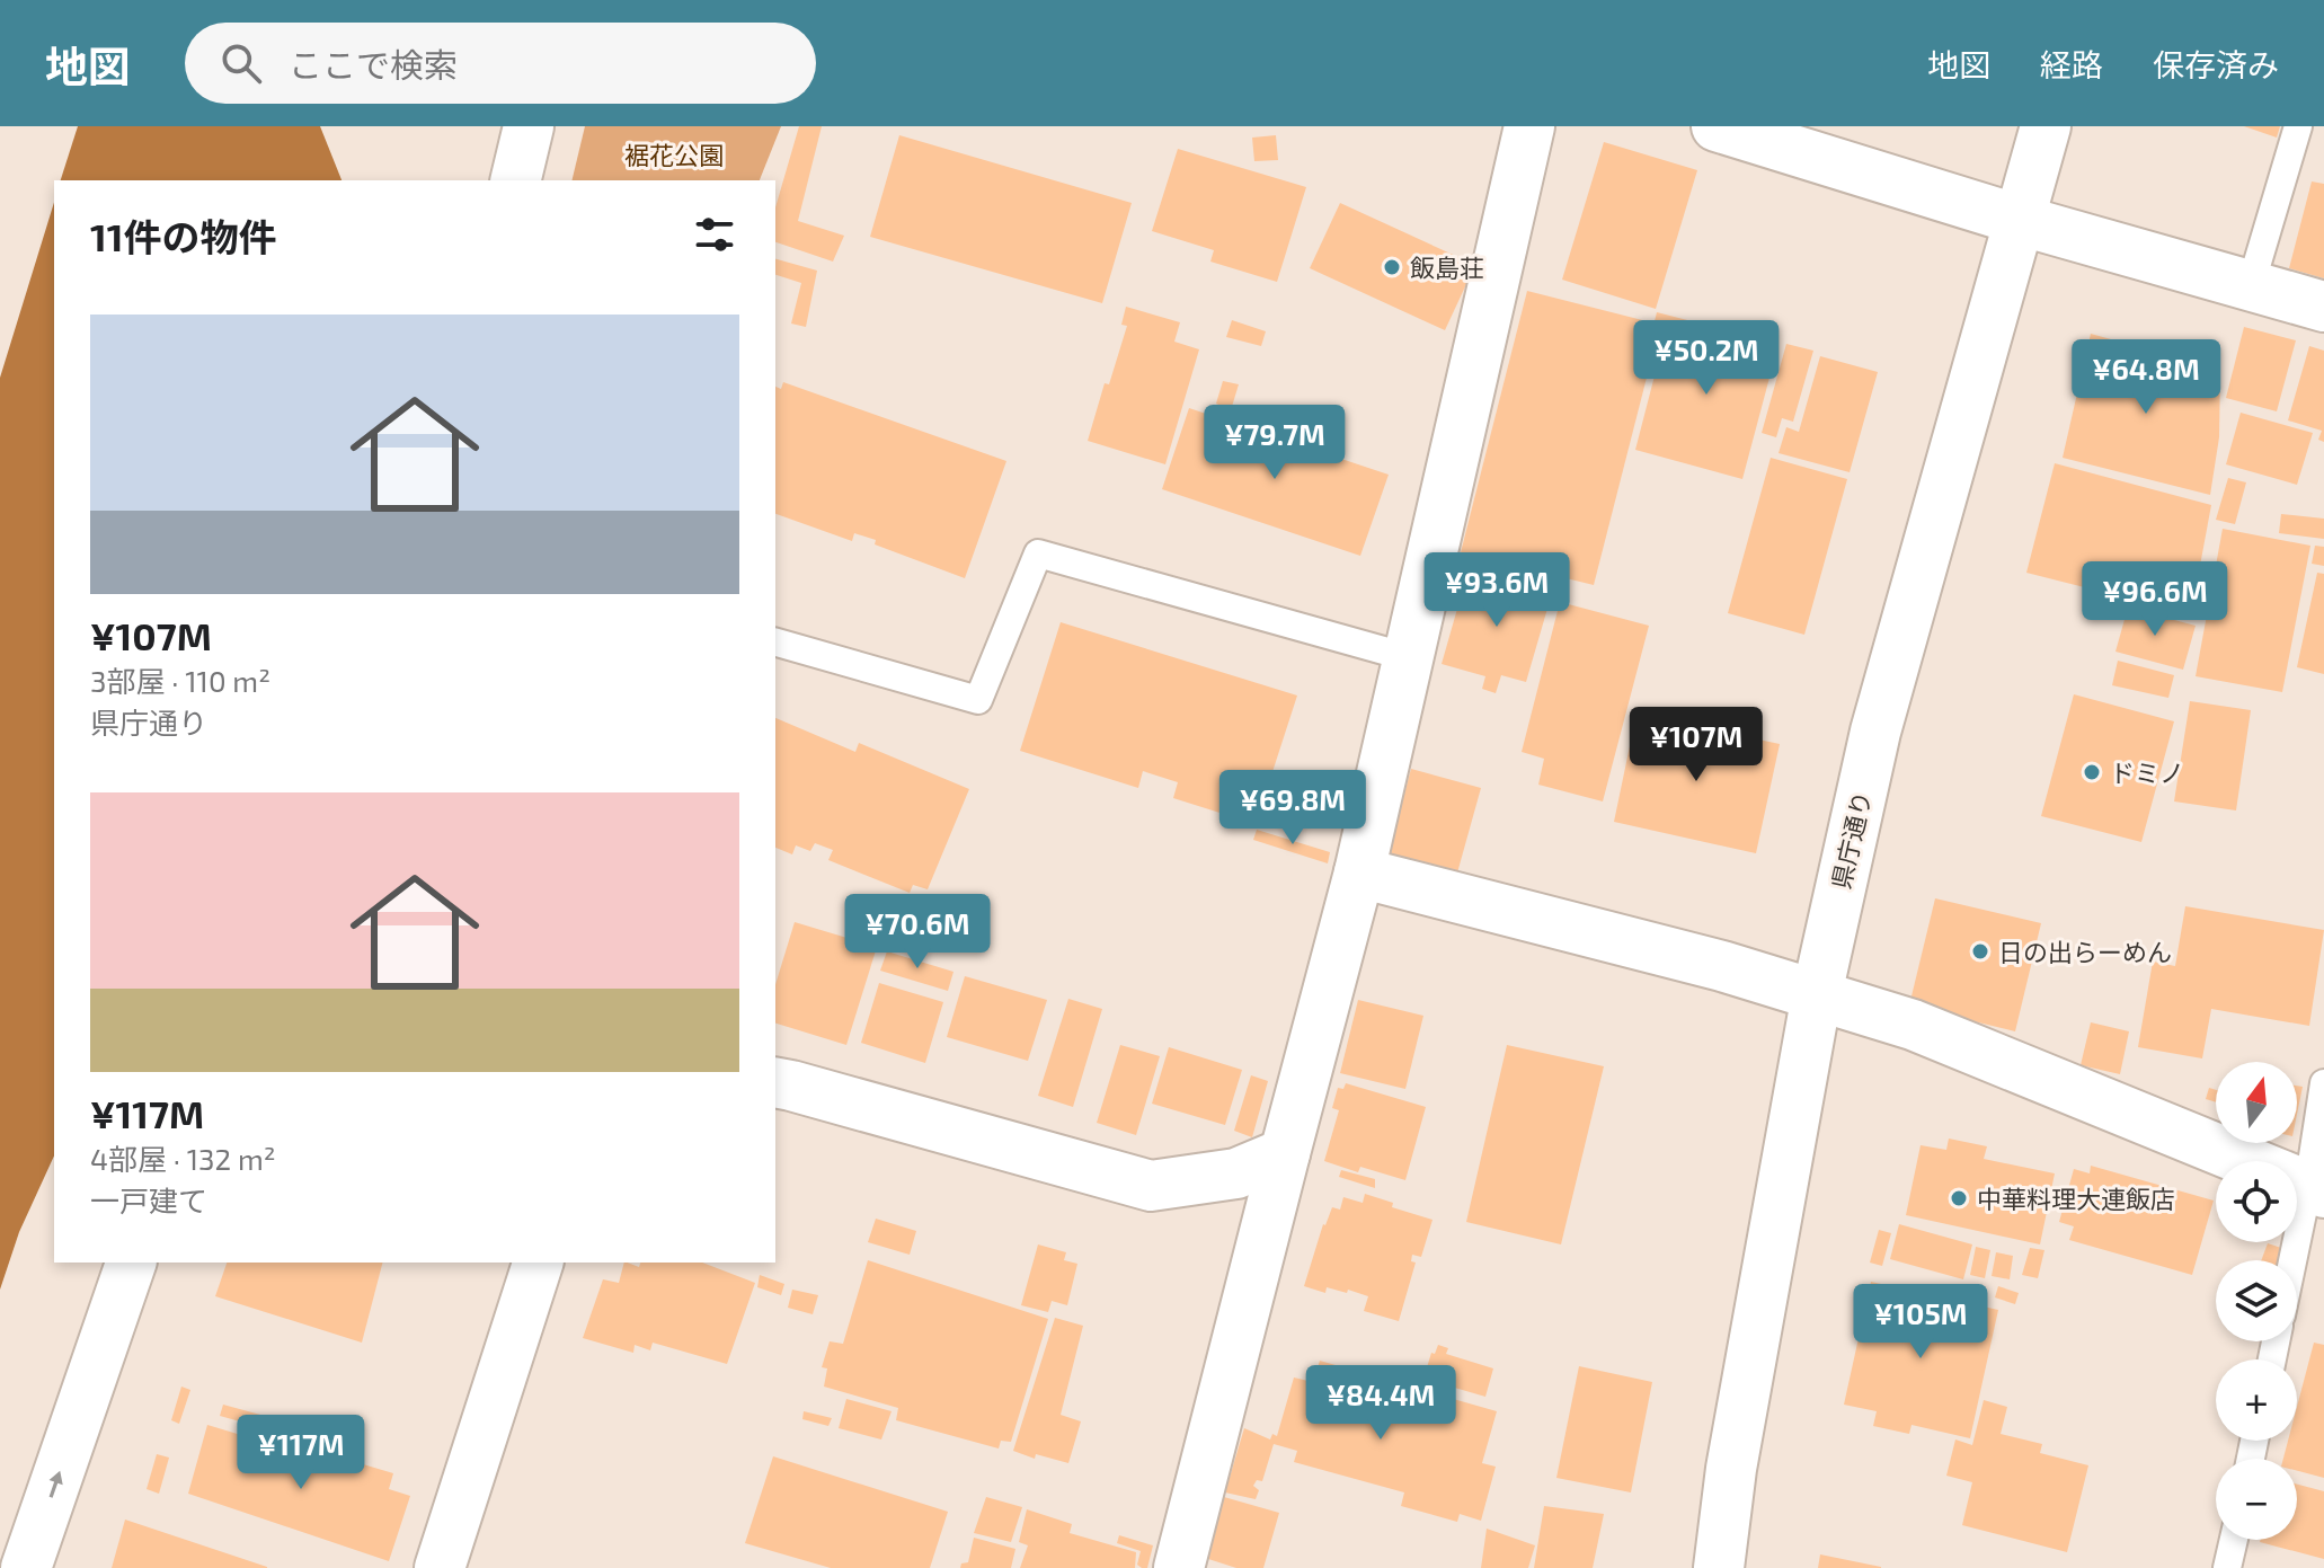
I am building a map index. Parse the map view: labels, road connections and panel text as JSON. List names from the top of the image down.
{
  "streets": {
    "main road": ["県庁通り"]
  },
  "parks": ["裾花公園"],
  "places": [
    "飯島荘",
    "ドミノ",
    "日の出らーめん",
    "中華料理大連飯店"
  ],
  "north": "top",
  "page": {
    "header": "地図",
    "search": "ここで検索",
    "nav": ["地図", "経路", "保存済み"],
    "heading": "11件の物件",
    "list": [
      {
        "name": "¥107M",
        "note": "3部屋 · 110 m² · 県庁通り"
      },
      {
        "name": "¥117M",
        "note": "4部屋 · 132 m² · 一戸建て"
      }
    ],
    "price": [
      "¥50.2M",
      "¥64.8M",
      "¥79.7M",
      "¥93.6M",
      "¥96.6M",
      "¥107M",
      "¥69.8M",
      "¥70.6M",
      "¥105M",
      "¥84.4M",
      "¥117M"
    ],
    "map_buttons": ["+", "−"]
  }
}
